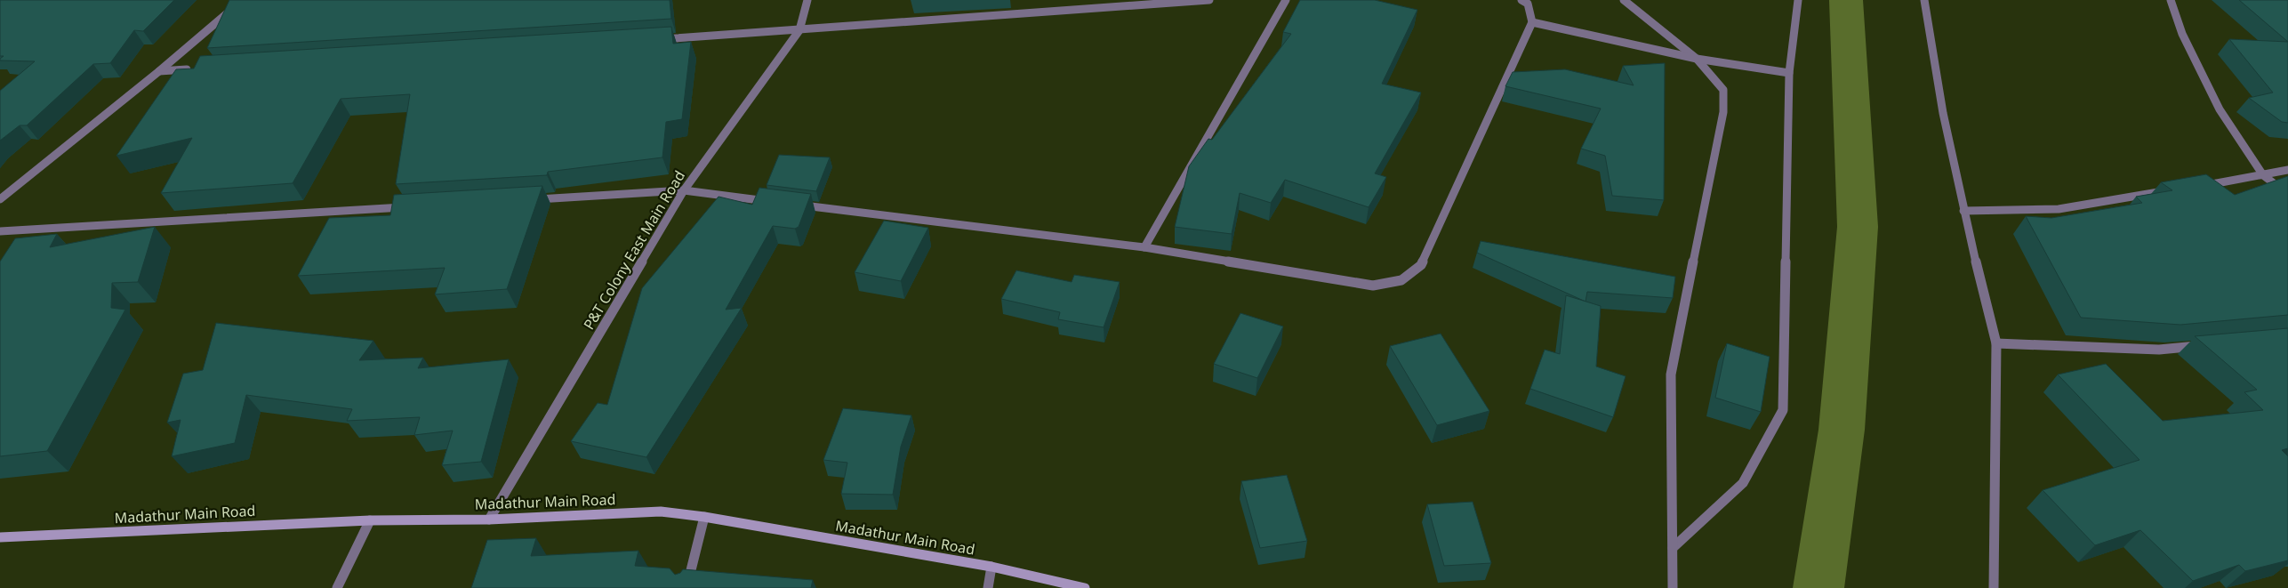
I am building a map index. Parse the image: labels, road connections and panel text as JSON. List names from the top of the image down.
{
  "streets": {
    "street": ["P&T Colony East Main Road", "Madathur Main Road"]
  },
  "crossings": [
    ["P&T Colony East Main Road", "Madathur Main Road"]
  ]
}
